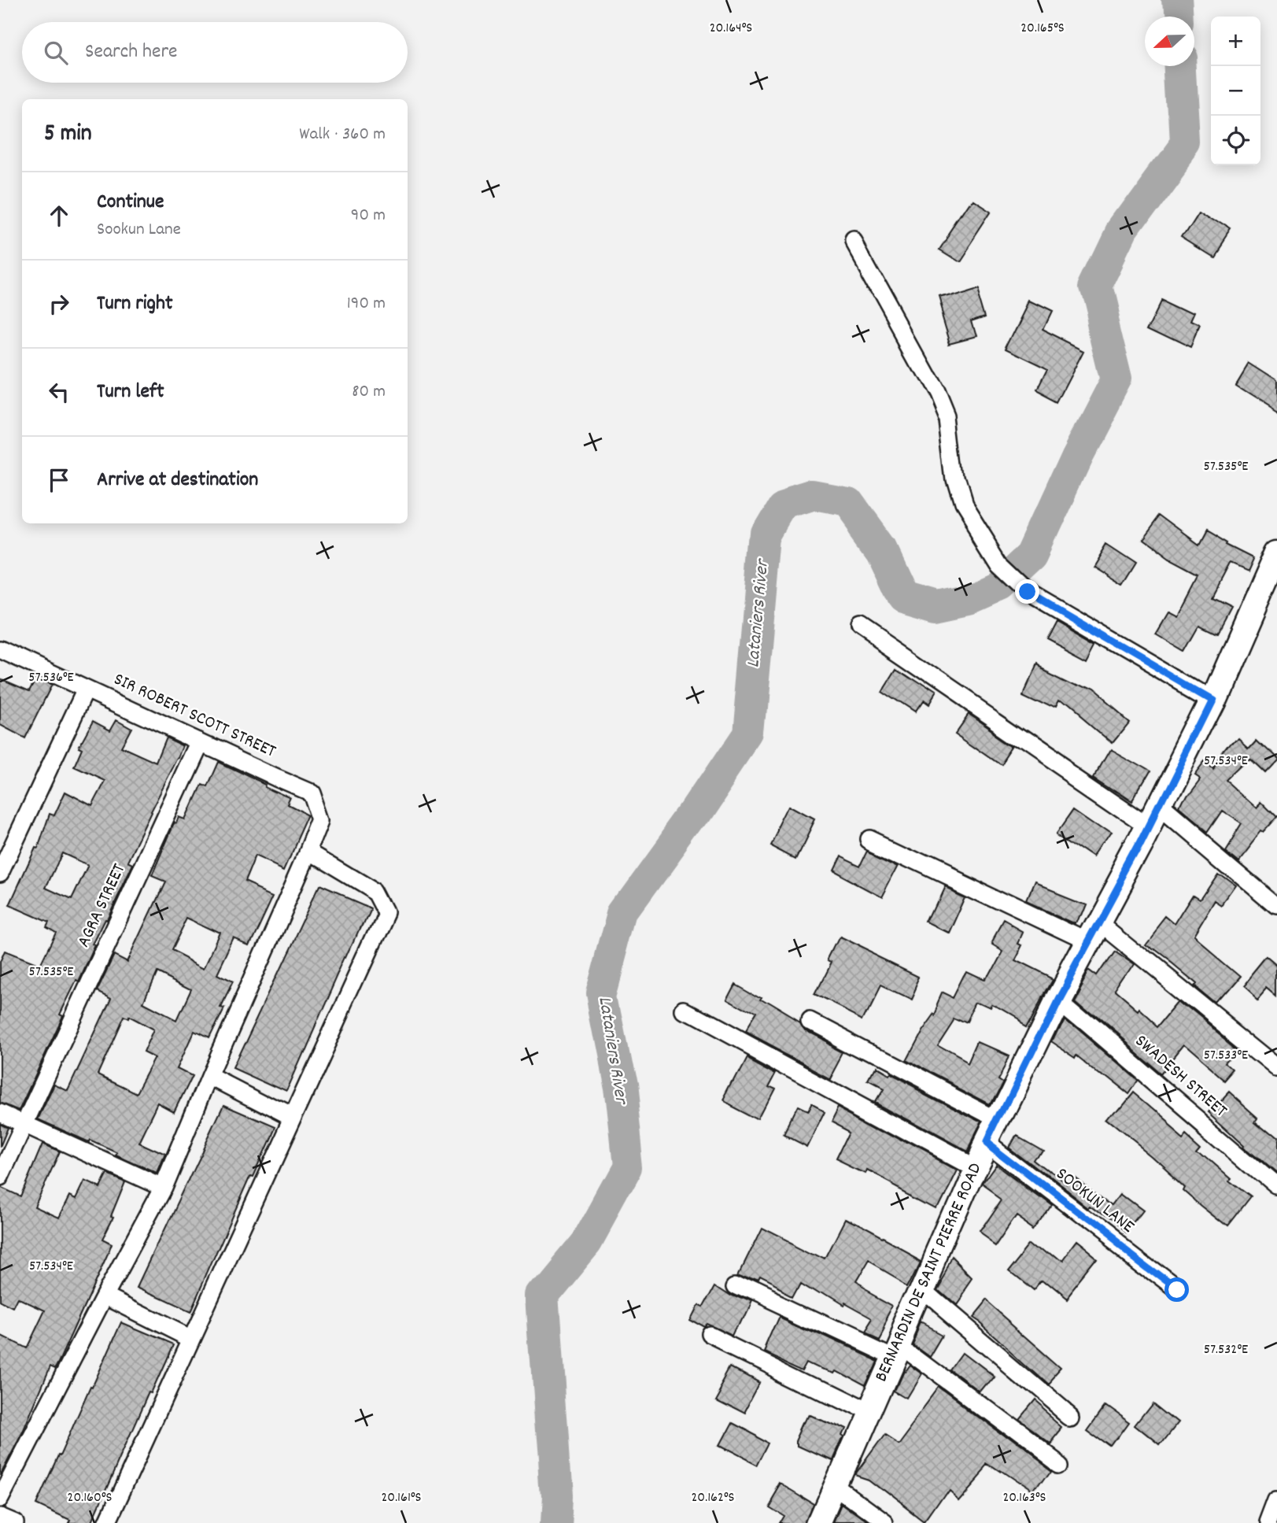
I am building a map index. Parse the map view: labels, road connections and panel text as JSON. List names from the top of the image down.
{
  "streets": {
    "main road": ["BERNARDIN DE SAINT PIERRE ROAD"],
    "street": [
      "SIR ROBERT SCOTT STREET",
      "AGRA STREET",
      "SWADESH STREET",
      "SOOKUN LANE"
    ]
  },
  "crossings": [
    ["SIR ROBERT SCOTT STREET", "AGRA STREET"],
    ["SWADESH STREET", "BERNARDIN DE SAINT PIERRE ROAD"],
    ["SOOKUN LANE", "BERNARDIN DE SAINT PIERRE ROAD"]
  ],
  "water": ["Lataniers River"],
  "north": "left",
  "page": {
    "map_buttons": ["+", "−"],
    "search": "Search here",
    "heading": ["5 min", "Walk · 360 m"],
    "list": [
      ["Continue", "Sookun Lane", "90 m"],
      ["Turn right", "190 m"],
      ["Turn left", "80 m"],
      "Arrive at destination"
    ]
  },
  "coordinates": [
    "20.165°S",
    "20.164°S",
    "57.535°E",
    "57.536°E",
    "57.534°E",
    "57.533°E",
    "57.532°E",
    "20.160°S",
    "20.161°S",
    "20.162°S",
    "20.163°S"
  ]
}
